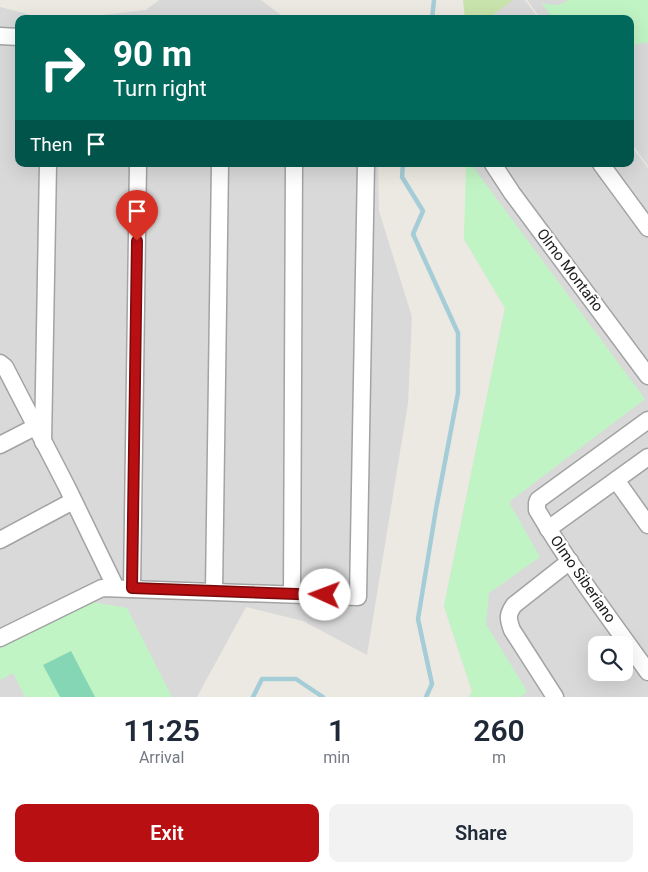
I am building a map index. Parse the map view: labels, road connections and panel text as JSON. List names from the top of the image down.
{
  "streets": {
    "street": ["Olmo Montaño", "Olmo Siberiano"]
  },
  "page": {
    "turn": ["90 m", "Turn right"],
    "then": "Then",
    "eta": [
      "11:25",
      "Arrival",
      "1",
      "min",
      "260",
      "m"
    ],
    "buttons": ["Exit", "Share"]
  }
}
